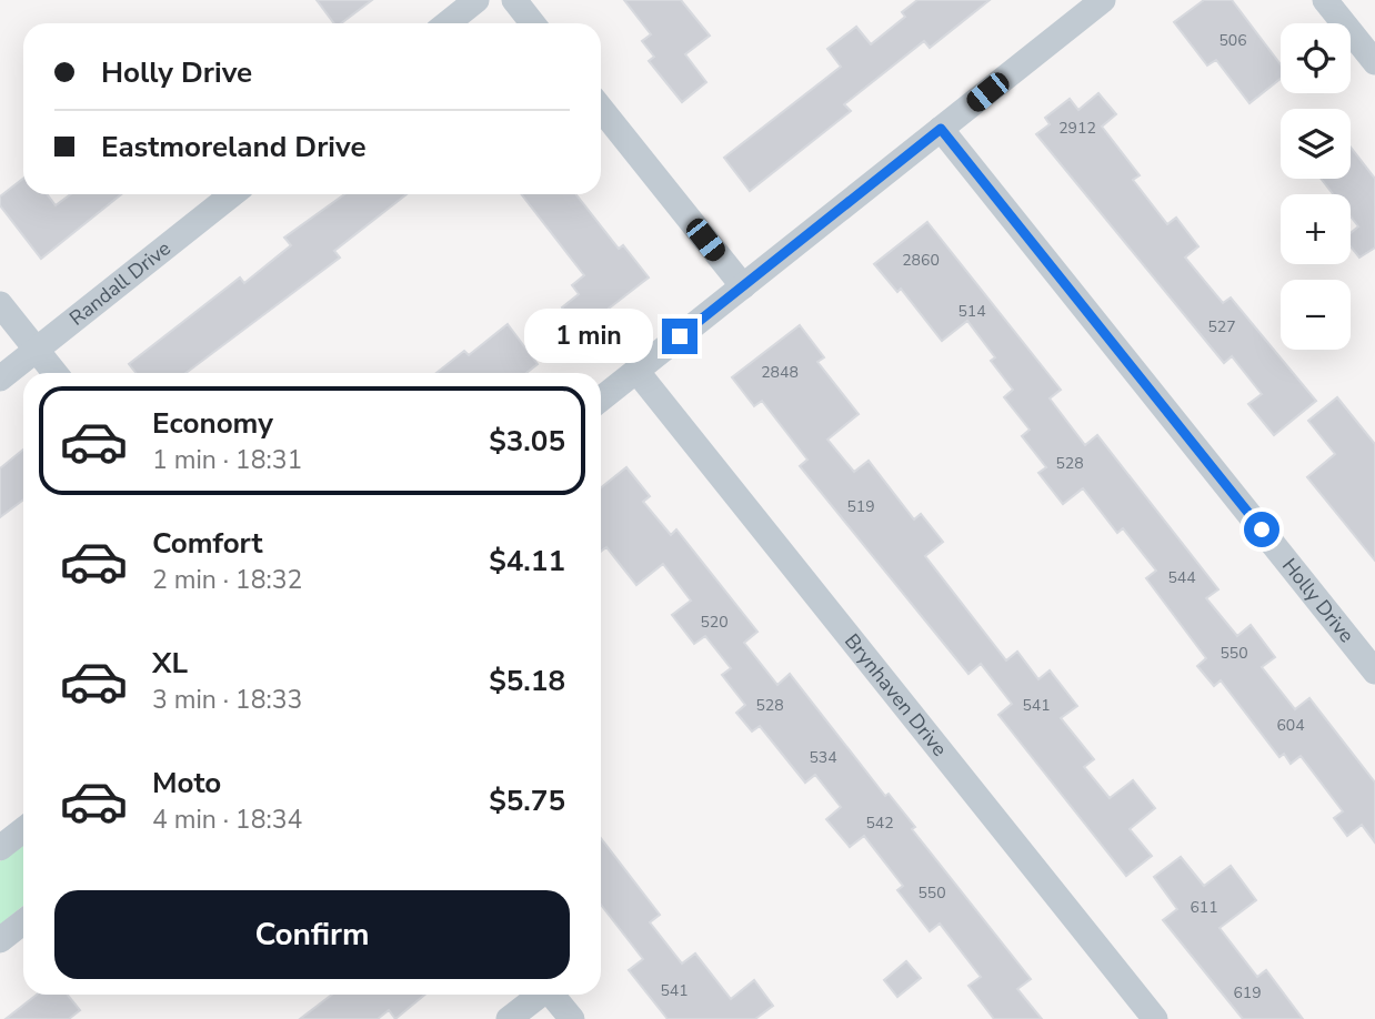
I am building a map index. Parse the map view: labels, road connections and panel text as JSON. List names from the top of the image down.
{
  "streets": {
    "street": ["Randall Drive", "Holly Drive", "Brynhaven Drive"]
  },
  "house_numbers": [
    "506",
    "2912",
    "2860",
    "514",
    "527",
    "2848",
    "528",
    "519",
    "544",
    "520",
    "550",
    "528",
    "541",
    "604",
    "534",
    "542",
    "550",
    "611",
    "541",
    "619"
  ],
  "page": {
    "map_buttons": ["+", "−"],
    "banner": ["Holly Drive", "Eastmoreland Drive"],
    "bubble": "1 min",
    "list": [
      {
        "name": "Economy",
        "note": "1 min · 18:31",
        "value": "$3.05"
      },
      {
        "name": "Comfort",
        "note": "2 min · 18:32",
        "value": "$4.11"
      },
      {
        "name": "XL",
        "note": "3 min · 18:33",
        "value": "$5.18"
      },
      {
        "name": "Moto",
        "note": "4 min · 18:34",
        "value": "$5.75"
      }
    ],
    "buttons": "Confirm"
  }
}
